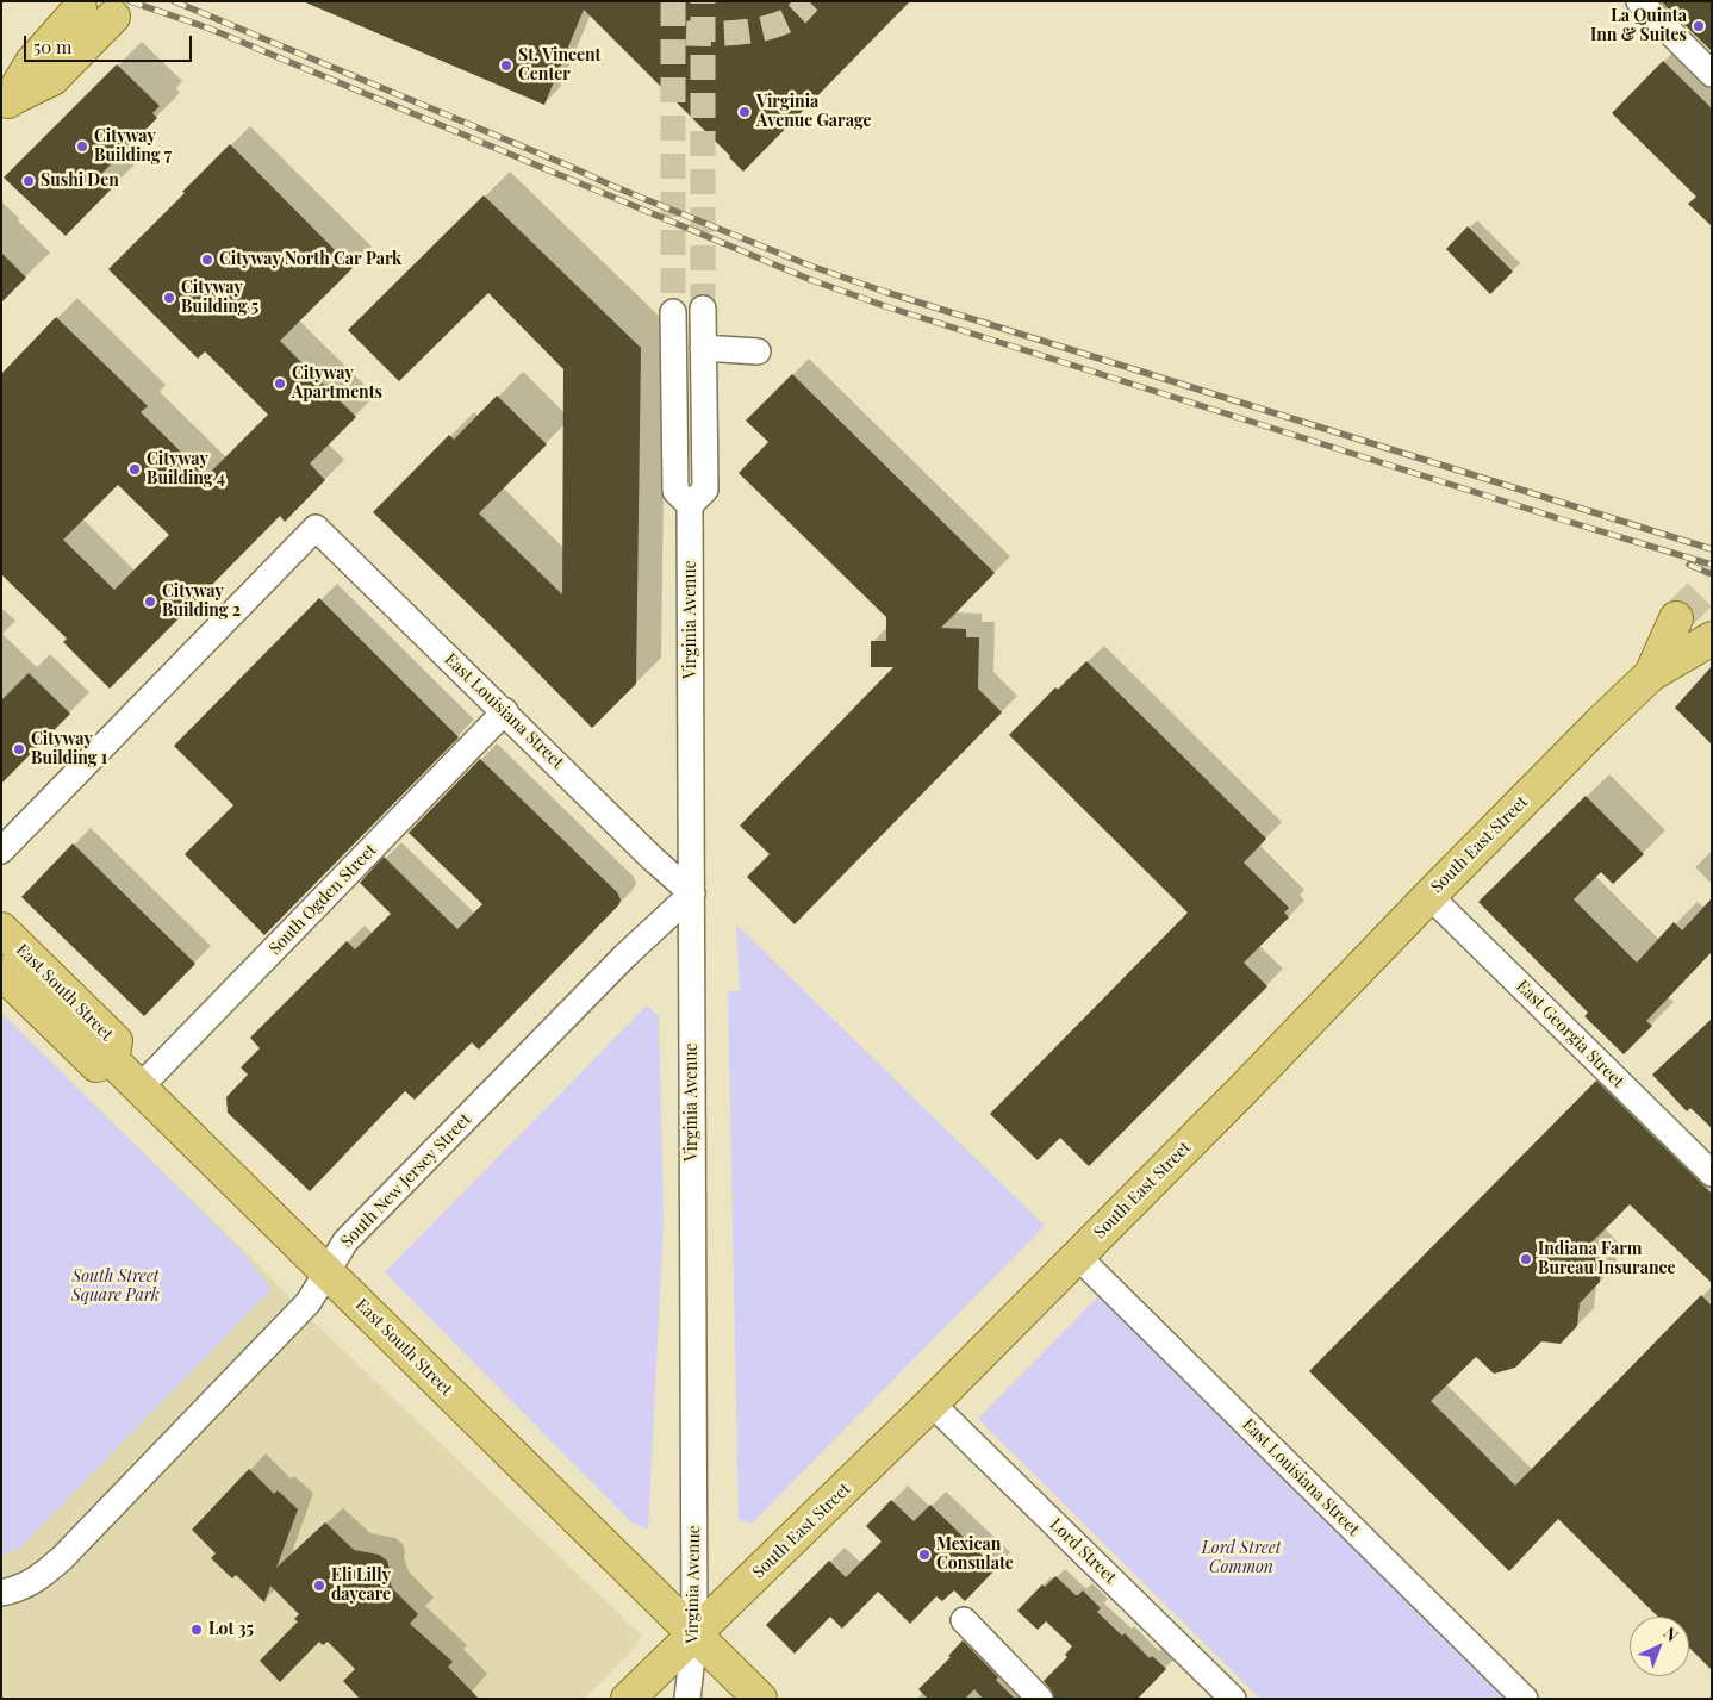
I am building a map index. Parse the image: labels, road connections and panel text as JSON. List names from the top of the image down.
{
  "streets": {
    "main road": ["South East Street", "East South Street"],
    "street": [
      "Virginia Avenue",
      "East Louisiana Street",
      "South Ogden Street",
      "East Georgia Street",
      "South New Jersey Street",
      "Lord Street"
    ]
  },
  "crossings": [
    ["Virginia Avenue", "East Louisiana Street"],
    ["Virginia Avenue", "South East Street"],
    ["Virginia Avenue", "East South Street"],
    ["Virginia Avenue", "South New Jersey Street"],
    ["East Louisiana Street", "South East Street"],
    ["East Louisiana Street", "South Ogden Street"],
    ["East Louisiana Street", "South New Jersey Street"],
    ["South East Street", "East South Street"],
    ["South East Street", "East Georgia Street"],
    ["South East Street", "Lord Street"],
    ["South Ogden Street", "East South Street"],
    ["East South Street", "South New Jersey Street"]
  ],
  "parks": ["South Street Square Park", "Lord Street Common"],
  "places": [
    "La Quinta Inn & Suites",
    "St. Vincent Center",
    "Virginia Avenue Garage",
    "Cityway Building 7",
    "Sushi Den",
    "Cityway North Car Park",
    "Cityway Building 5",
    "Cityway Apartments",
    "Cityway Building 4",
    "Cityway Building 2",
    "Cityway Building 1",
    "Indiana Farm Bureau Insurance",
    "Mexican Consulate",
    "Eli Lilly daycare",
    "Lot 35"
  ],
  "scale_bar": "50 m",
  "north": "top right"
}
